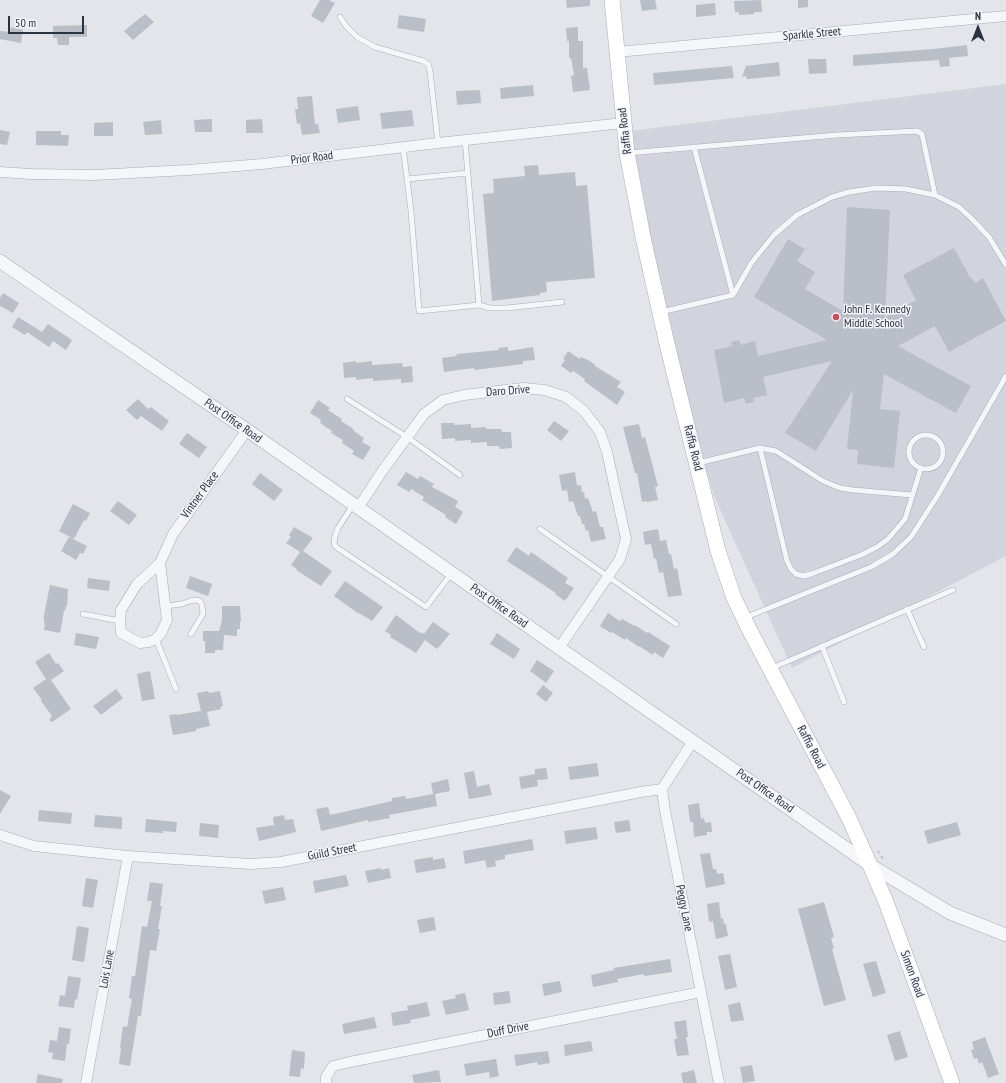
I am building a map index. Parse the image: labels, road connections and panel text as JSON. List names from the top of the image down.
{
  "streets": {
    "main road": ["Raffia Road", "Simon Road"],
    "street": [
      "Sparkle Street",
      "Prior Road",
      "Daro Drive",
      "Post Office Road",
      "Vintner Place",
      "Guild Street",
      "Peggy Lane",
      "Lois Lane",
      "Duff Drive"
    ]
  },
  "crossings": [
    ["Sparkle Street", "Raffia Road"],
    ["Raffia Road", "Prior Road"],
    ["Raffia Road", "Post Office Road"],
    ["Raffia Road", "Simon Road"],
    ["Daro Drive", "Post Office Road"],
    ["Post Office Road", "Vintner Place"],
    ["Post Office Road", "Simon Road"],
    ["Guild Street", "Peggy Lane"],
    ["Guild Street", "Lois Lane"],
    ["Peggy Lane", "Duff Drive"]
  ],
  "places": ["John F. Kennedy Middle School"],
  "scale_bar": "50 m",
  "north": "top"
}
